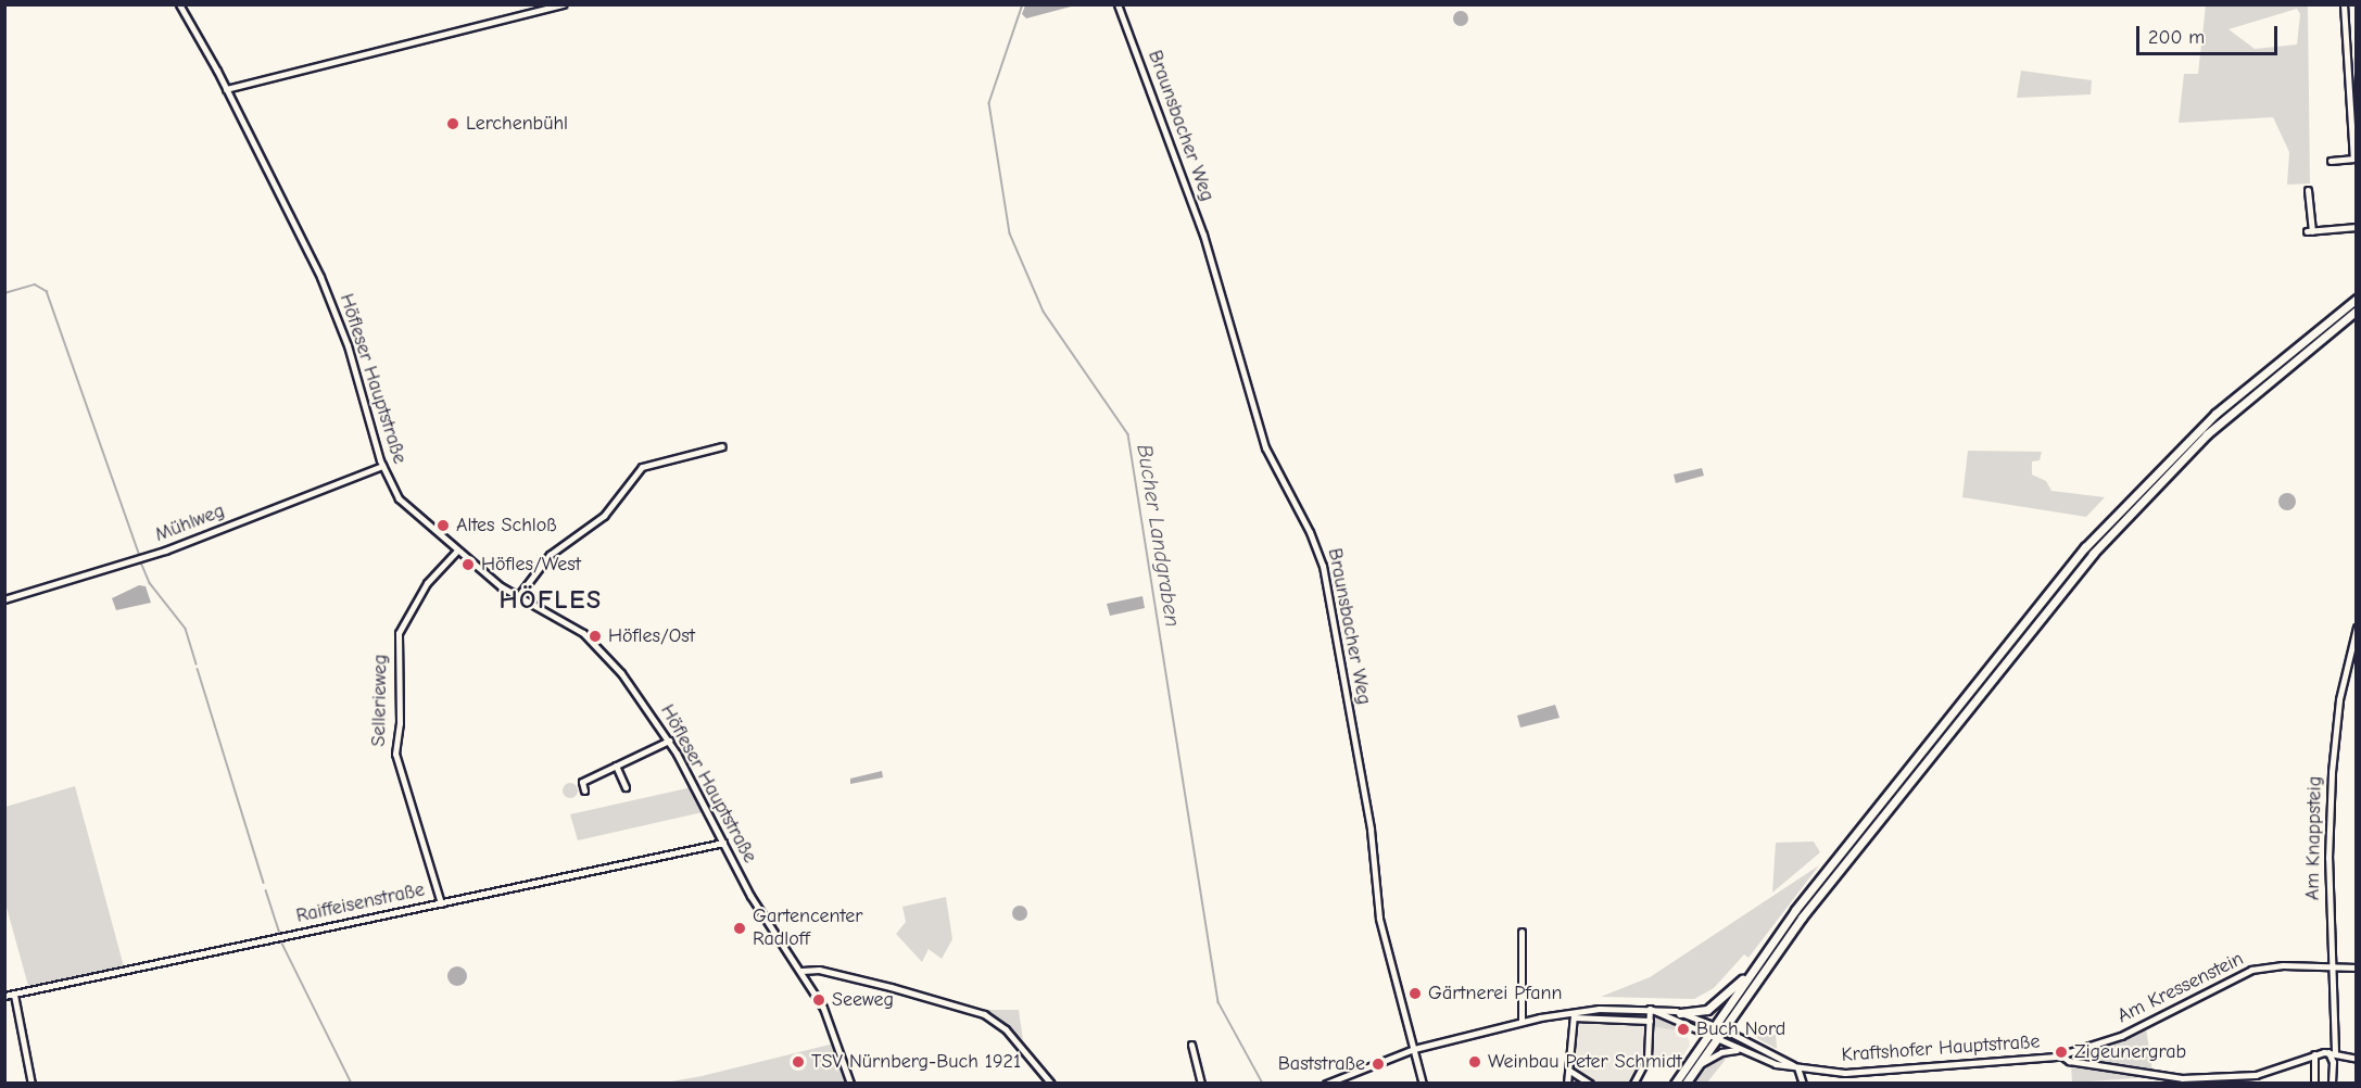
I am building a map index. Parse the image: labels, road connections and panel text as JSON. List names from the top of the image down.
{
  "streets": {
    "street": [
      "Braunsbacher Weg",
      "Höfleser Hauptstraße",
      "Mühlweg",
      "Sellerieweg",
      "Am Knappsteig",
      "Raiffeisenstraße",
      "Am Kressenstein",
      "Kraftshofer Hauptstraße"
    ]
  },
  "crossings": [
    ["Höfleser Hauptstraße", "Mühlweg"],
    ["Höfleser Hauptstraße", "Sellerieweg"],
    ["Höfleser Hauptstraße", "Raiffeisenstraße"],
    ["Sellerieweg", "Raiffeisenstraße"],
    ["Am Knappsteig", "Am Kressenstein"],
    ["Am Knappsteig", "Kraftshofer Hauptstraße"],
    ["Am Kressenstein", "Kraftshofer Hauptstraße"]
  ],
  "districts": ["HÖFLES"],
  "water": ["Bucher Landgraben"],
  "places": [
    "Lerchenbühl",
    "Altes Schloß",
    "Höfles/West",
    "Höfles/Ost",
    "Gartencenter Radloff",
    "Gärtnerei Pfann",
    "Seeweg",
    "Buch Nord",
    "Zigeunergrab",
    "TSV Nürnberg-Buch 1921",
    "Weinbau Peter Schmidt",
    "Baststraße"
  ],
  "scale_bar": "200 m"
}
